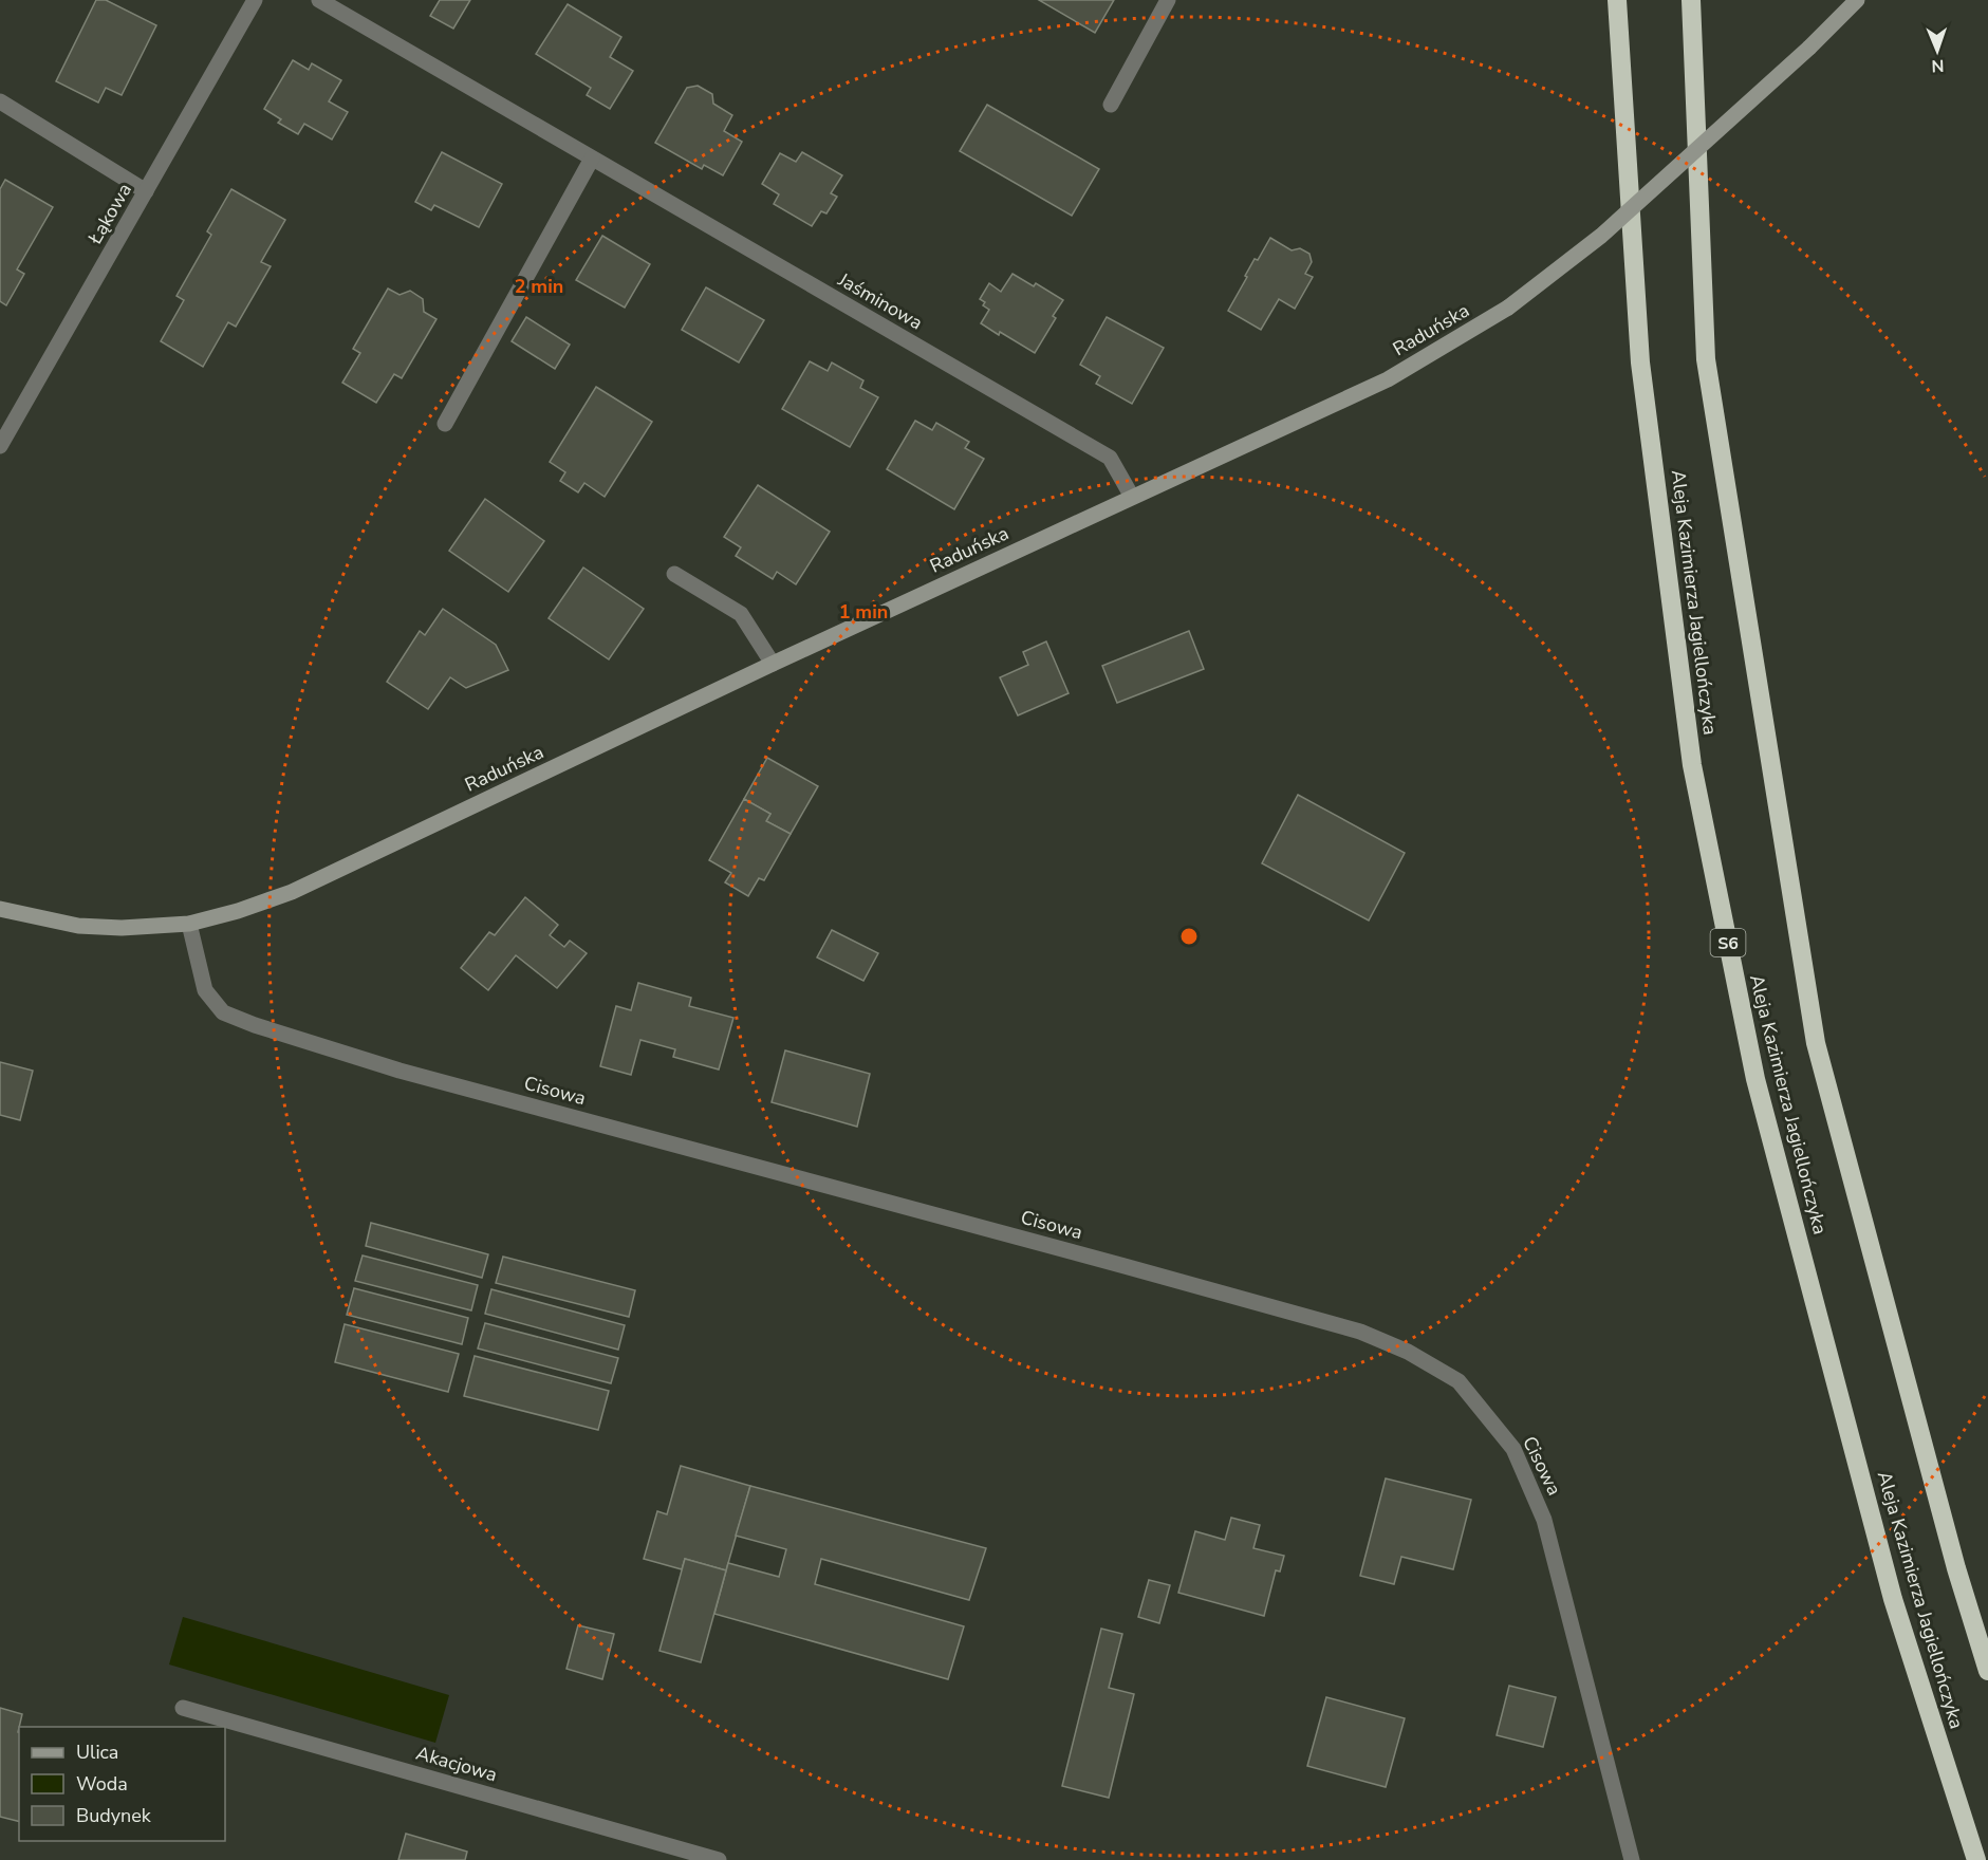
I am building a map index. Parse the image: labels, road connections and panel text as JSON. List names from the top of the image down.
{
  "streets": {
    "highway": ["Aleja Kazimierza Jagiellończyka", "S6"],
    "street": [
      "Łąkowa",
      "Jaśminowa",
      "Raduńska",
      "Cisowa",
      "Akacjowa"
    ]
  },
  "crossings": [
    ["Jaśminowa", "Raduńska"],
    ["Raduńska", "Cisowa"]
  ],
  "legend": ["Ulica", "Woda", "Budynek"],
  "north": "bottom",
  "rings": ["2 min", "1 min"]
}
